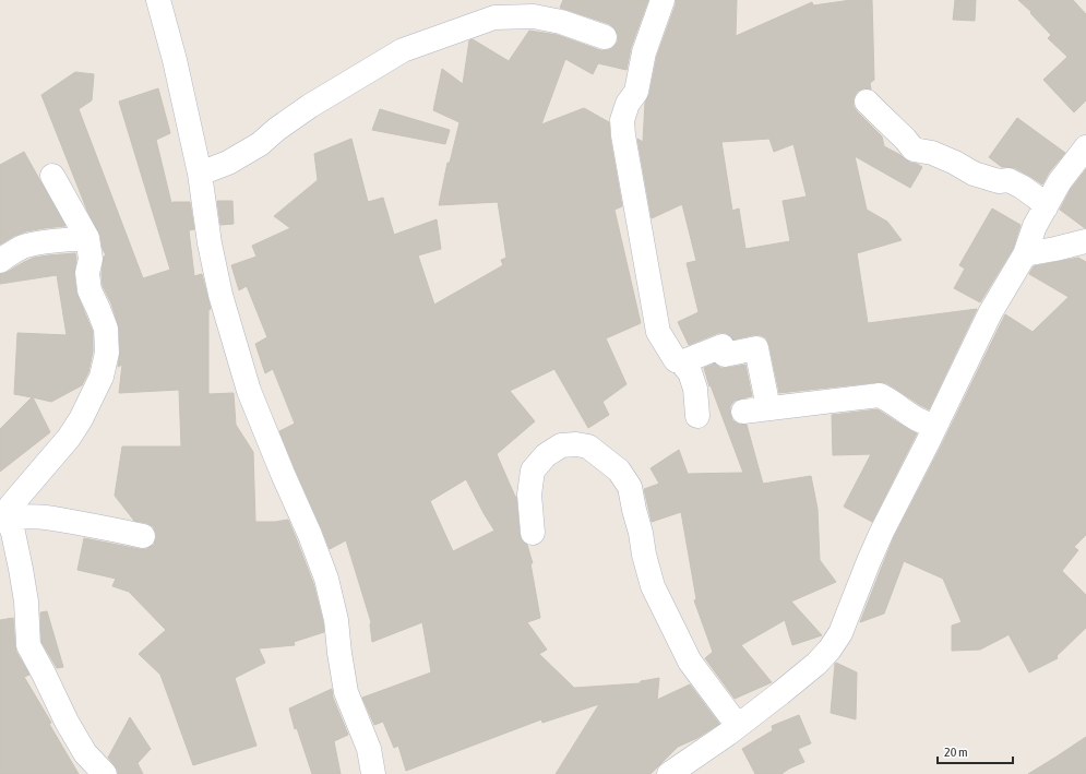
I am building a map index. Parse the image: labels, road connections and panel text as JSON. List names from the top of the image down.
{
  "scale_bar": "20 m"
}
